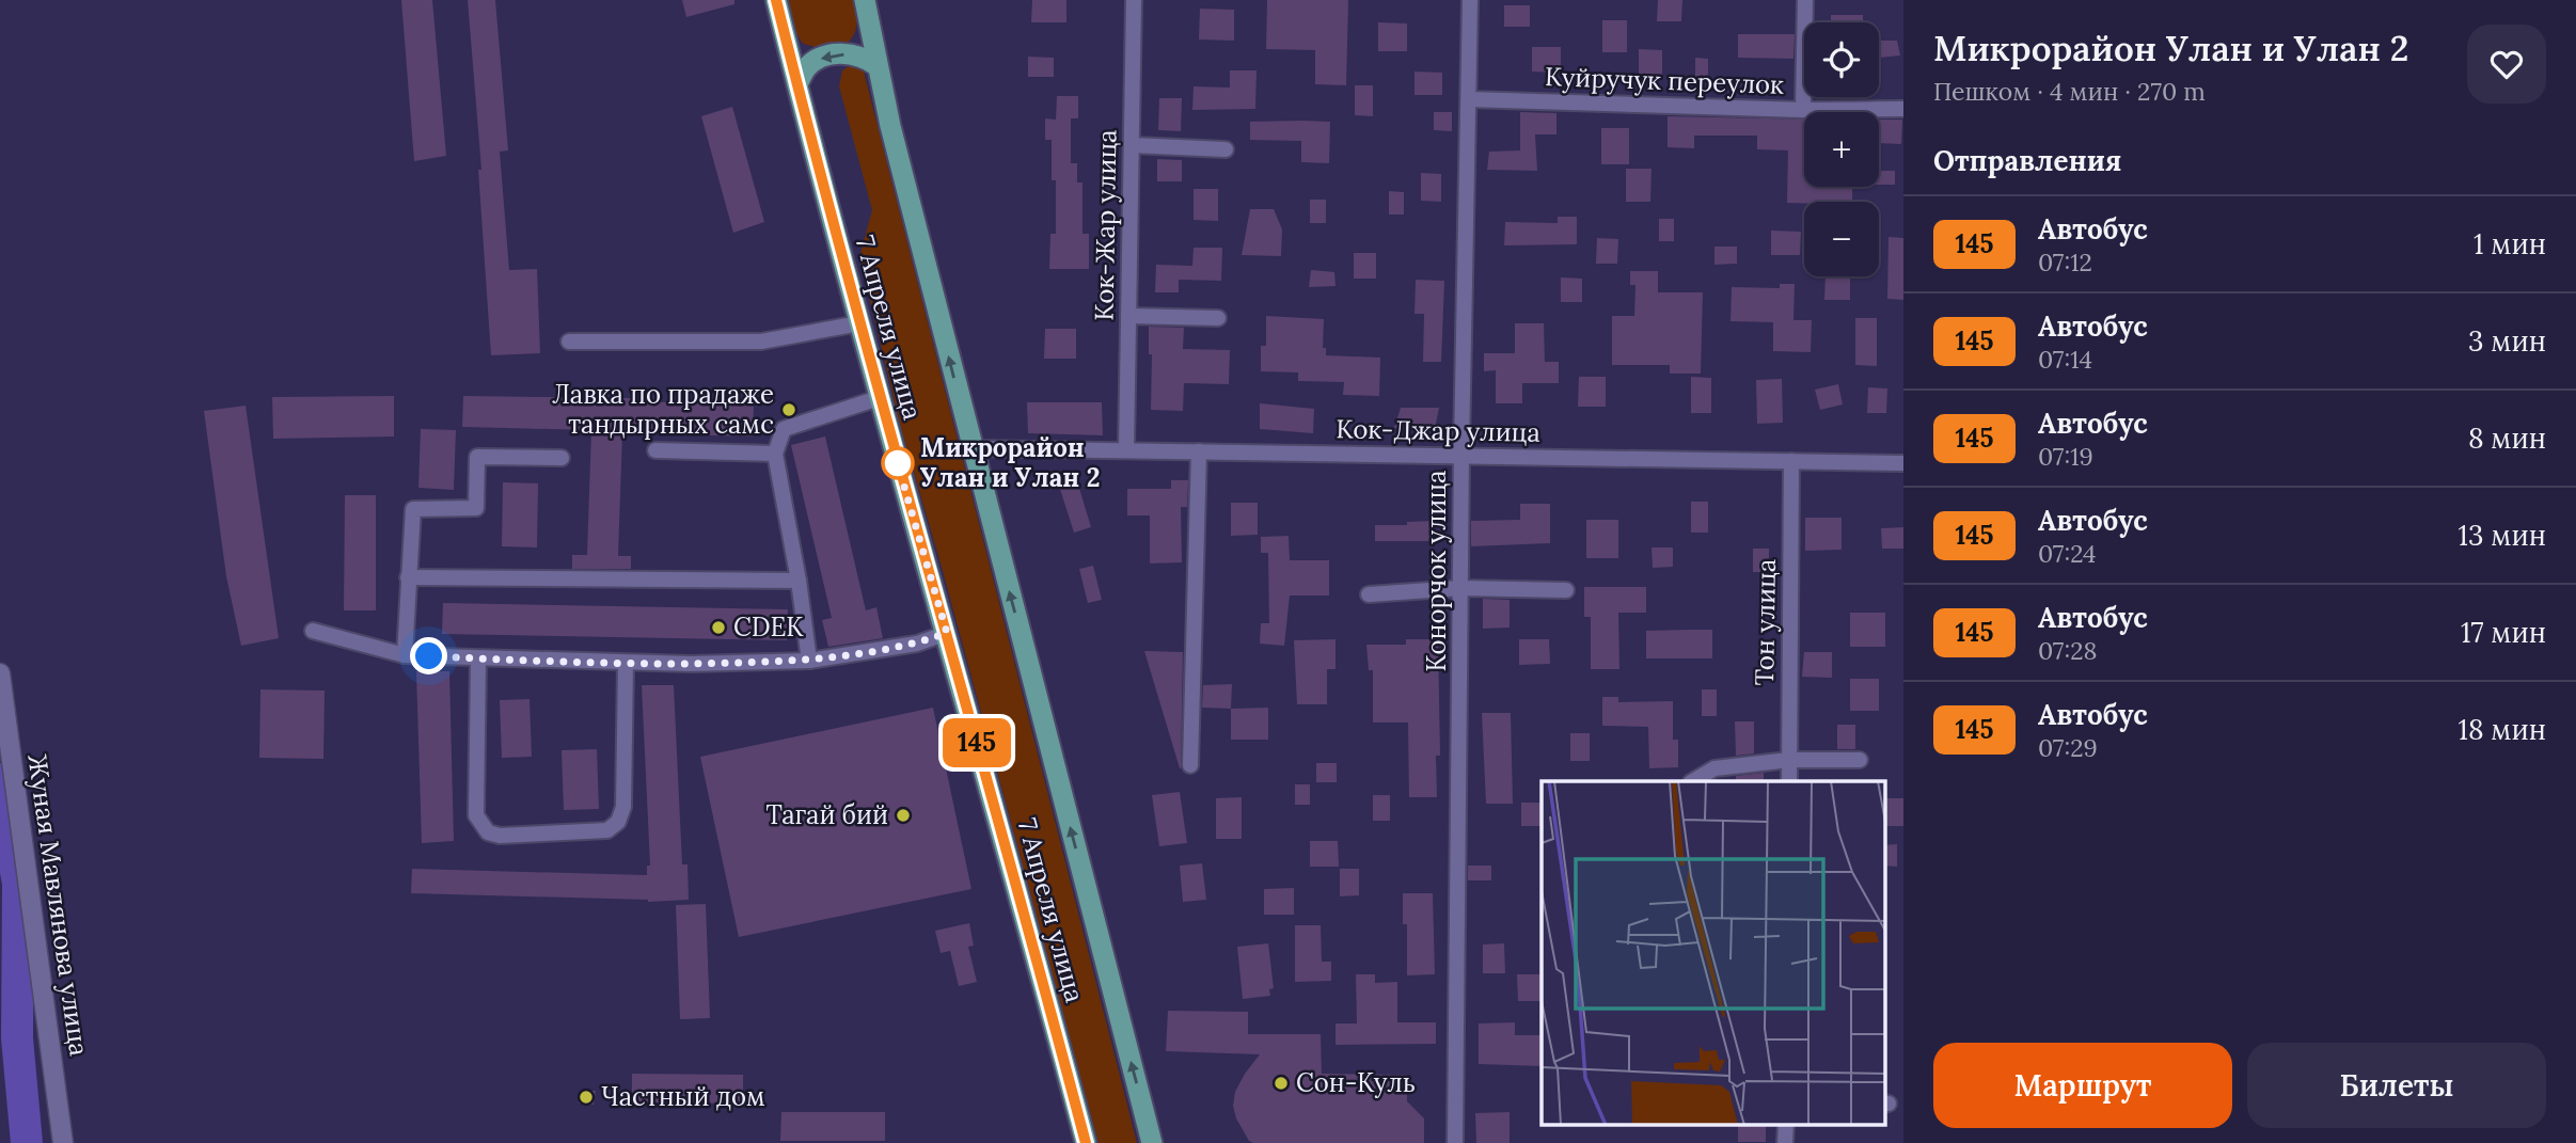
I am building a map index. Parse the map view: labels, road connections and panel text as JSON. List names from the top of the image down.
{
  "streets": {
    "main road": ["7 Апреля улица"],
    "street": [
      "Куйручук переулок",
      "Кок-Жар улица",
      "Кок-Джар улица",
      "Конорчок улица",
      "Тон улица",
      "Жуная Мавлянова улица"
    ]
  },
  "crossings": [
    ["Куйручук переулок", "Конорчок улица"],
    ["Кок-Жар улица", "Кок-Джар улица"],
    ["7 Апреля улица", "Кок-Джар улица"],
    ["Кок-Джар улица", "Конорчок улица"],
    ["Кок-Джар улица", "Тон улица"]
  ],
  "places": [
    "Лавка по прадаже тандырных самс",
    "Микрорайон Улан и Улан 2",
    "CDEK",
    "Тагай бий",
    "Сон-Куль",
    "Частный дом"
  ],
  "lines": ["bus line 145"],
  "page": {
    "on_map": "145",
    "heading": [
      ["Микрорайон Улан и Улан 2", "Пешком · 4 мин · 270 m"],
      "Отправления"
    ],
    "map_buttons": ["+", "−"],
    "list": [
      {
        "mark": "145",
        "name": "Автобус",
        "note": "07:12",
        "value": "1 мин"
      },
      {
        "mark": "145",
        "name": "Автобус",
        "note": "07:14",
        "value": "3 мин"
      },
      {
        "mark": "145",
        "name": "Автобус",
        "note": "07:19",
        "value": "8 мин"
      },
      {
        "mark": "145",
        "name": "Автобус",
        "note": "07:24",
        "value": "13 мин"
      },
      {
        "mark": "145",
        "name": "Автобус",
        "note": "07:28",
        "value": "17 мин"
      },
      {
        "mark": "145",
        "name": "Автобус",
        "note": "07:29",
        "value": "18 мин"
      }
    ],
    "buttons": ["Маршрут", "Билеты"]
  }
}
